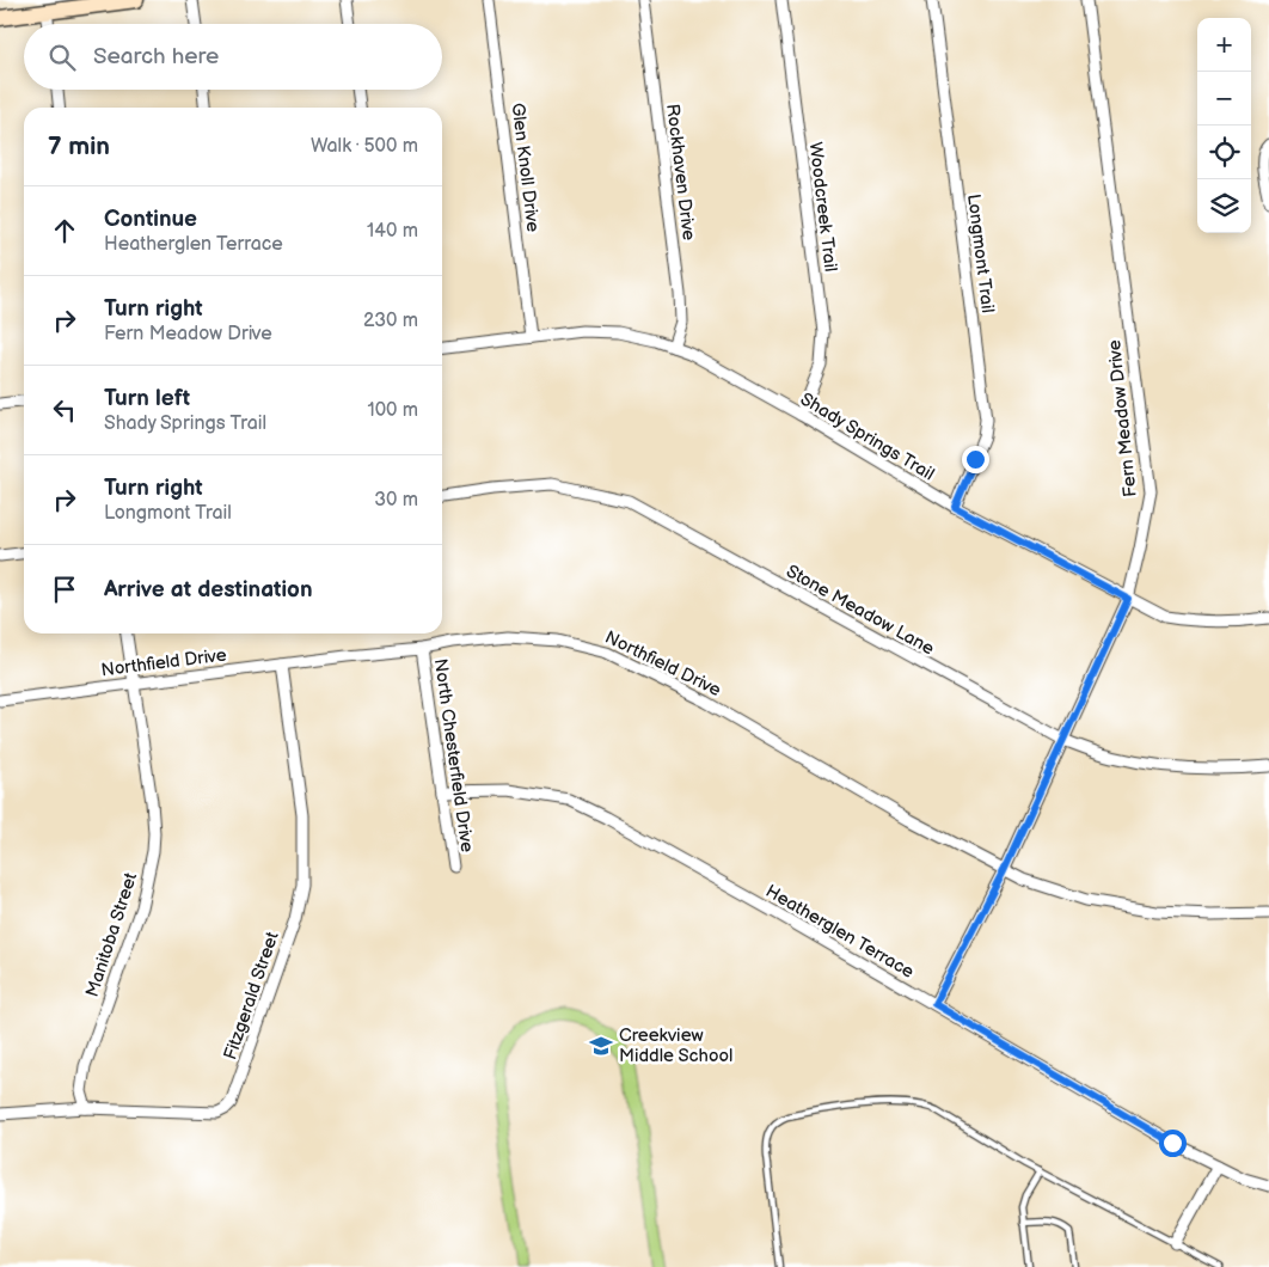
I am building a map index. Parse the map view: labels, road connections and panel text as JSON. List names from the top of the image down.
{
  "streets": {
    "street": [
      "Glen Knoll Drive",
      "Rockhaven Drive",
      "Woodcreek Trail",
      "Longmont Trail",
      "Fern Meadow Drive",
      "Shady Springs Trail",
      "Stone Meadow Lane",
      "Northfield Drive",
      "North Chesterfield Drive",
      "Heatherglen Terrace",
      "Manitoba Street",
      "Fitzgerald Street"
    ]
  },
  "crossings": [
    ["Glen Knoll Drive", "Shady Springs Trail"],
    ["Rockhaven Drive", "Shady Springs Trail"],
    ["Woodcreek Trail", "Shady Springs Trail"],
    ["Longmont Trail", "Shady Springs Trail"],
    ["Fern Meadow Drive", "Shady Springs Trail"],
    ["Fern Meadow Drive", "Stone Meadow Lane"],
    ["Fern Meadow Drive", "Northfield Drive"],
    ["Fern Meadow Drive", "Heatherglen Terrace"],
    ["Northfield Drive", "North Chesterfield Drive"],
    ["Northfield Drive", "Manitoba Street"],
    ["Northfield Drive", "Fitzgerald Street"],
    ["North Chesterfield Drive", "Heatherglen Terrace"],
    ["Manitoba Street", "Fitzgerald Street"]
  ],
  "places": {
    "school or university": ["Creekview Middle School"]
  },
  "page": {
    "map_buttons": ["+", "−"],
    "search": "Search here",
    "heading": ["7 min", "Walk · 500 m"],
    "list": [
      ["Continue", "Heatherglen Terrace", "140 m"],
      ["Turn right", "Fern Meadow Drive", "230 m"],
      ["Turn left", "Shady Springs Trail", "100 m"],
      ["Turn right", "Longmont Trail", "30 m"],
      "Arrive at destination"
    ]
  }
}
